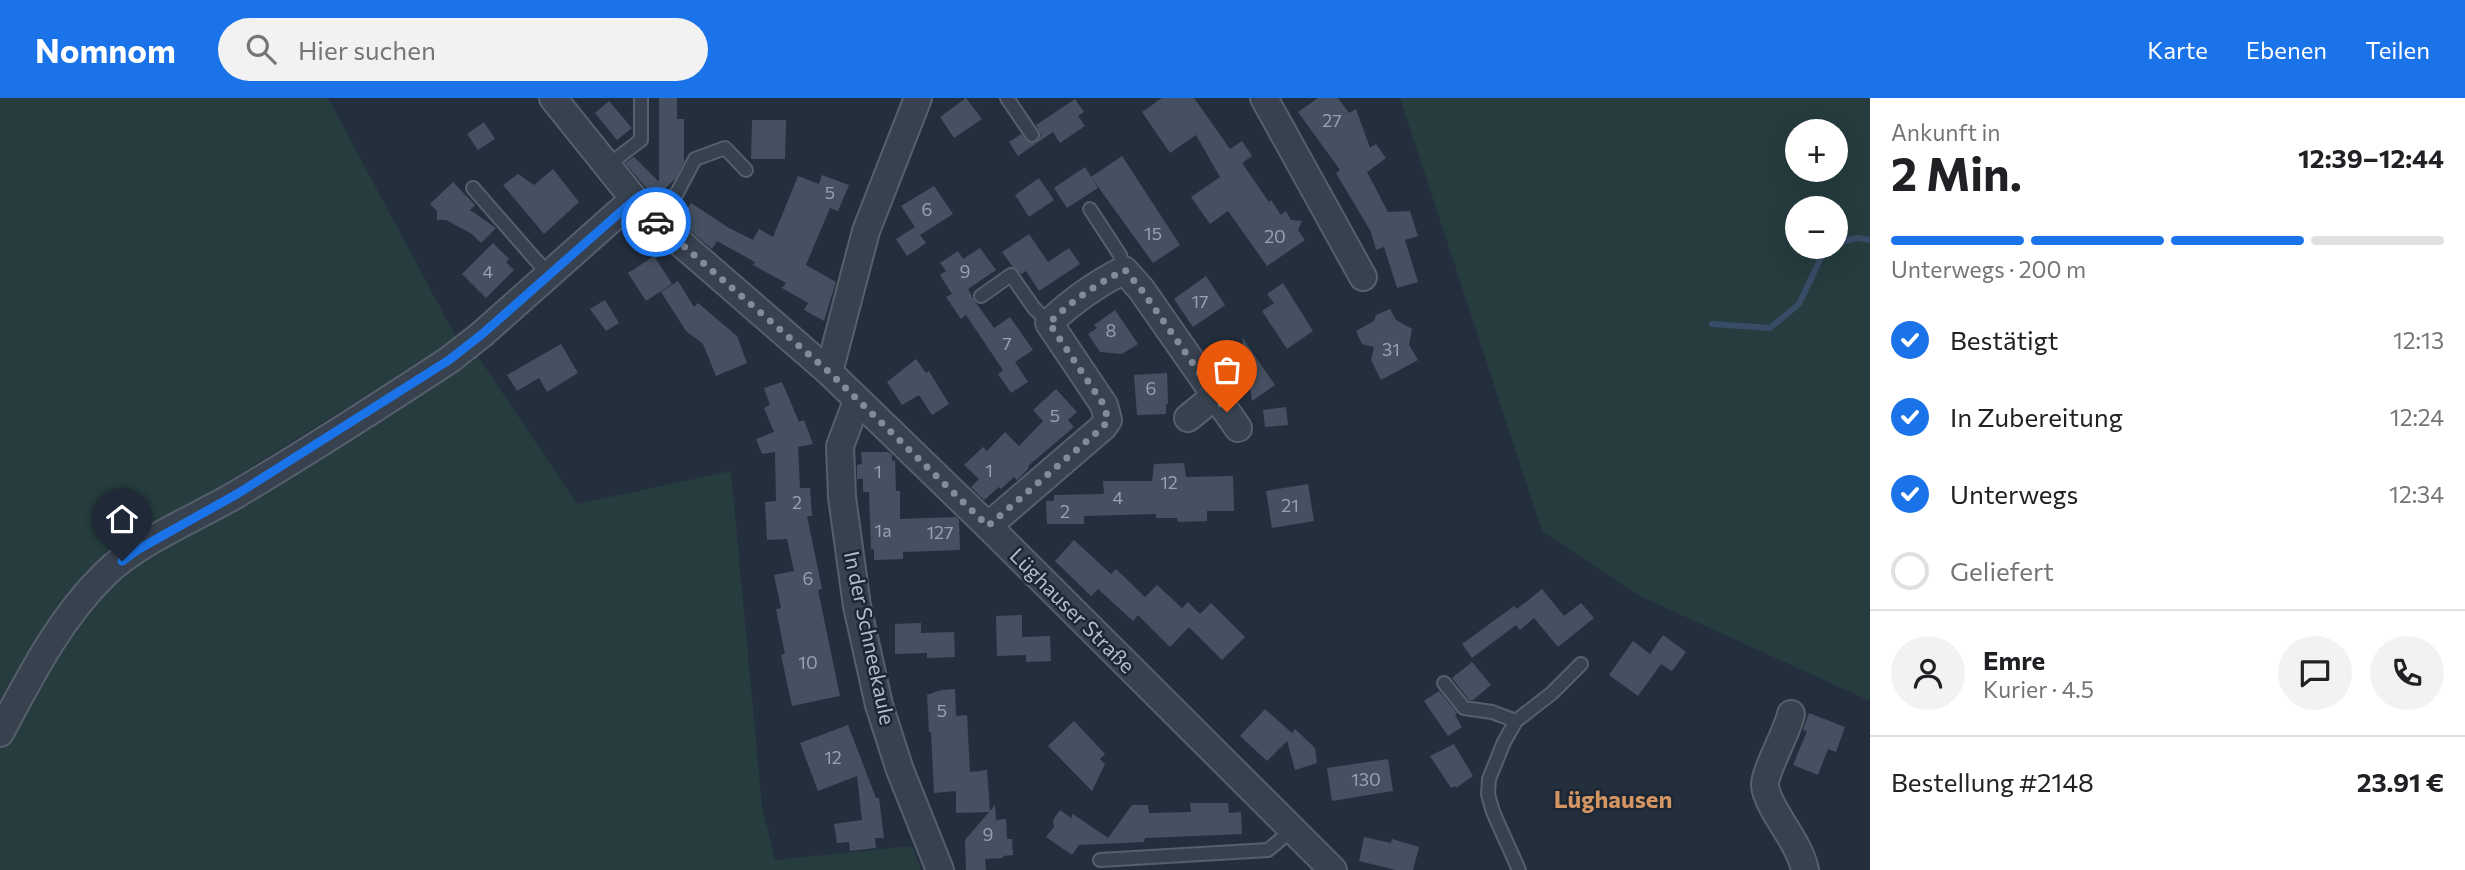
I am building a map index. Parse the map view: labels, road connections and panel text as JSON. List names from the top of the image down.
{
  "streets": {
    "street": ["Lüghauser Straße", "In der Schneekaule"]
  },
  "crossings": [
    ["Lüghauser Straße", "In der Schneekaule"]
  ],
  "districts": ["Lüghausen"],
  "house_numbers": [
    "27",
    "5",
    "6",
    "15",
    "20",
    "4",
    "9",
    "17",
    "8",
    "7",
    "31",
    "6",
    "5",
    "1",
    "1",
    "12",
    "4",
    "2",
    "21",
    "2",
    "1a",
    "127",
    "6",
    "10",
    "5",
    "12",
    "130",
    "9"
  ],
  "page": {
    "header": "Nomnom",
    "search": "Hier suchen",
    "nav": ["Karte", "Ebenen", "Teilen"],
    "heading": ["2 Min.", "Ankunft in", "12:39–12:44"],
    "panel": [
      "Emre",
      "Kurier · 4.5",
      "Bestellung #2148",
      "23.91 €"
    ],
    "map_buttons": ["+", "−"],
    "bar": "Unterwegs · 200 m",
    "list": [
      ["Bestätigt", "12:13"],
      ["In Zubereitung", "12:24"],
      ["Unterwegs", "12:34"],
      "Geliefert"
    ]
  }
}
